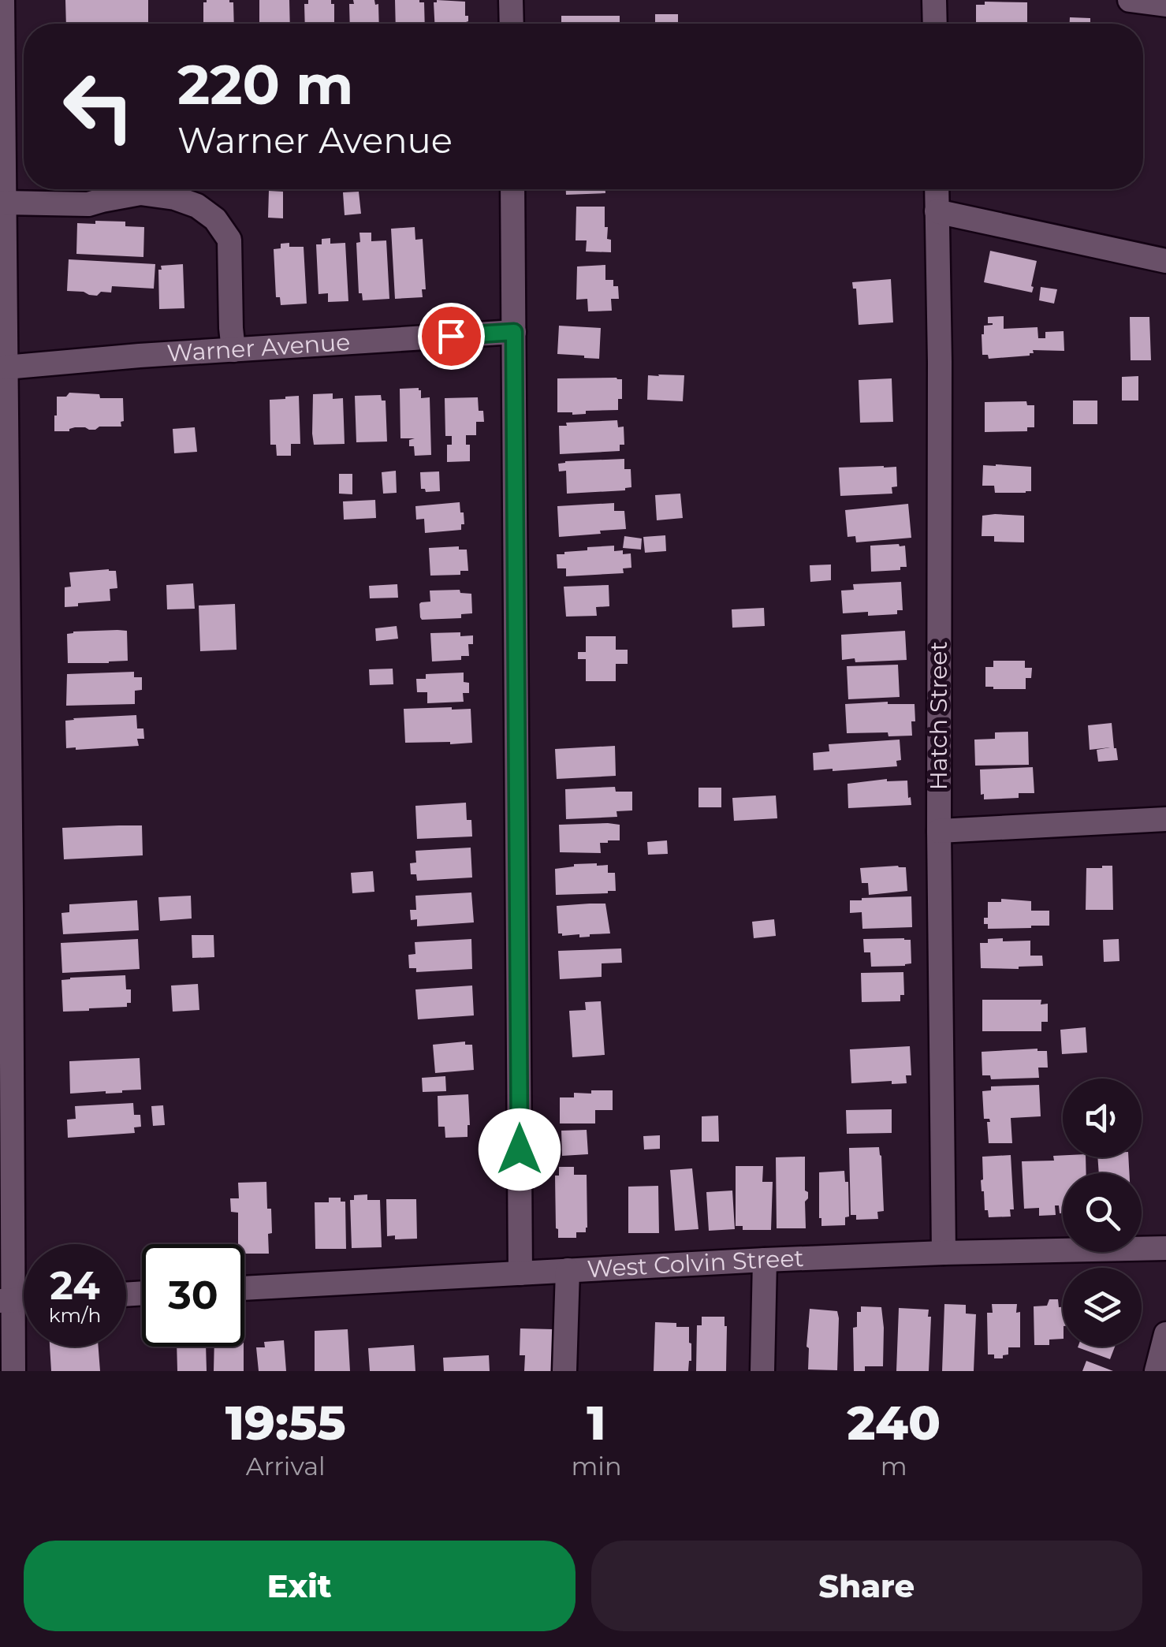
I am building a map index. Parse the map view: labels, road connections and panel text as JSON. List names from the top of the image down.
{
  "streets": {
    "street": ["Warner Avenue", "Hatch Street", "West Colvin Street"]
  },
  "crossings": [
    ["Hatch Street", "West Colvin Street"]
  ],
  "page": {
    "turn": ["220 m", "Warner Avenue"],
    "speed": "24 km/h",
    "limit": "30",
    "eta": [
      "19:55",
      "Arrival",
      "1",
      "min",
      "240",
      "m"
    ],
    "buttons": ["Exit", "Share"]
  }
}
